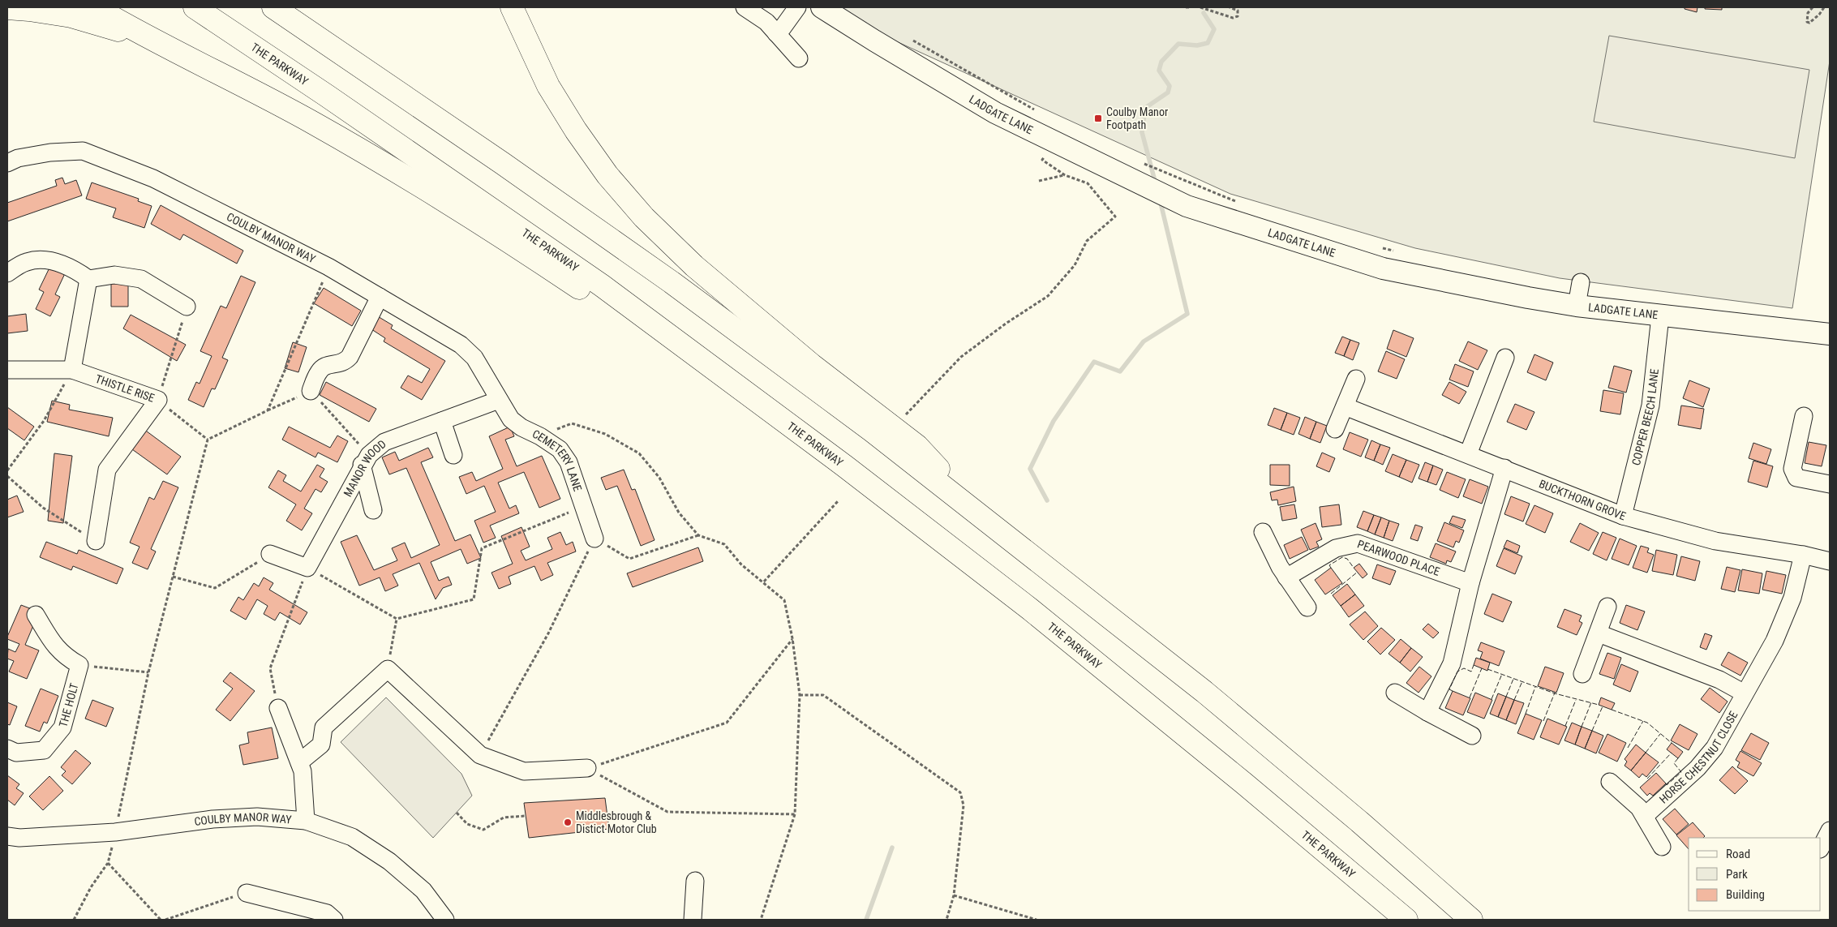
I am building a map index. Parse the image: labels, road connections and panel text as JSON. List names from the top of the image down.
{
  "streets": {
    "highway": ["THE PARKWAY"],
    "main road": ["LADGATE LANE"],
    "street": [
      "COULBY MANOR WAY",
      "THISTLE RISE",
      "COPPER BEECH LANE",
      "CEMETERY LANE",
      "MANOR WOOD",
      "BUCKTHORN GROVE",
      "PEARWOOD PLACE",
      "THE HOLT",
      "HORSE CHESTNUT CLOSE"
    ]
  },
  "crossings": [
    ["LADGATE LANE", "COPPER BEECH LANE"],
    ["COULBY MANOR WAY", "CEMETERY LANE"],
    ["COULBY MANOR WAY", "MANOR WOOD"],
    ["COPPER BEECH LANE", "BUCKTHORN GROVE"],
    ["CEMETERY LANE", "MANOR WOOD"],
    ["BUCKTHORN GROVE", "HORSE CHESTNUT CLOSE"]
  ],
  "places": {
    "transit": ["Coulby Manor Footpath"],
    "other": ["Middlesbrough & Distict Motor Club"]
  },
  "legend": ["Road", "Park", "Building"]
}
